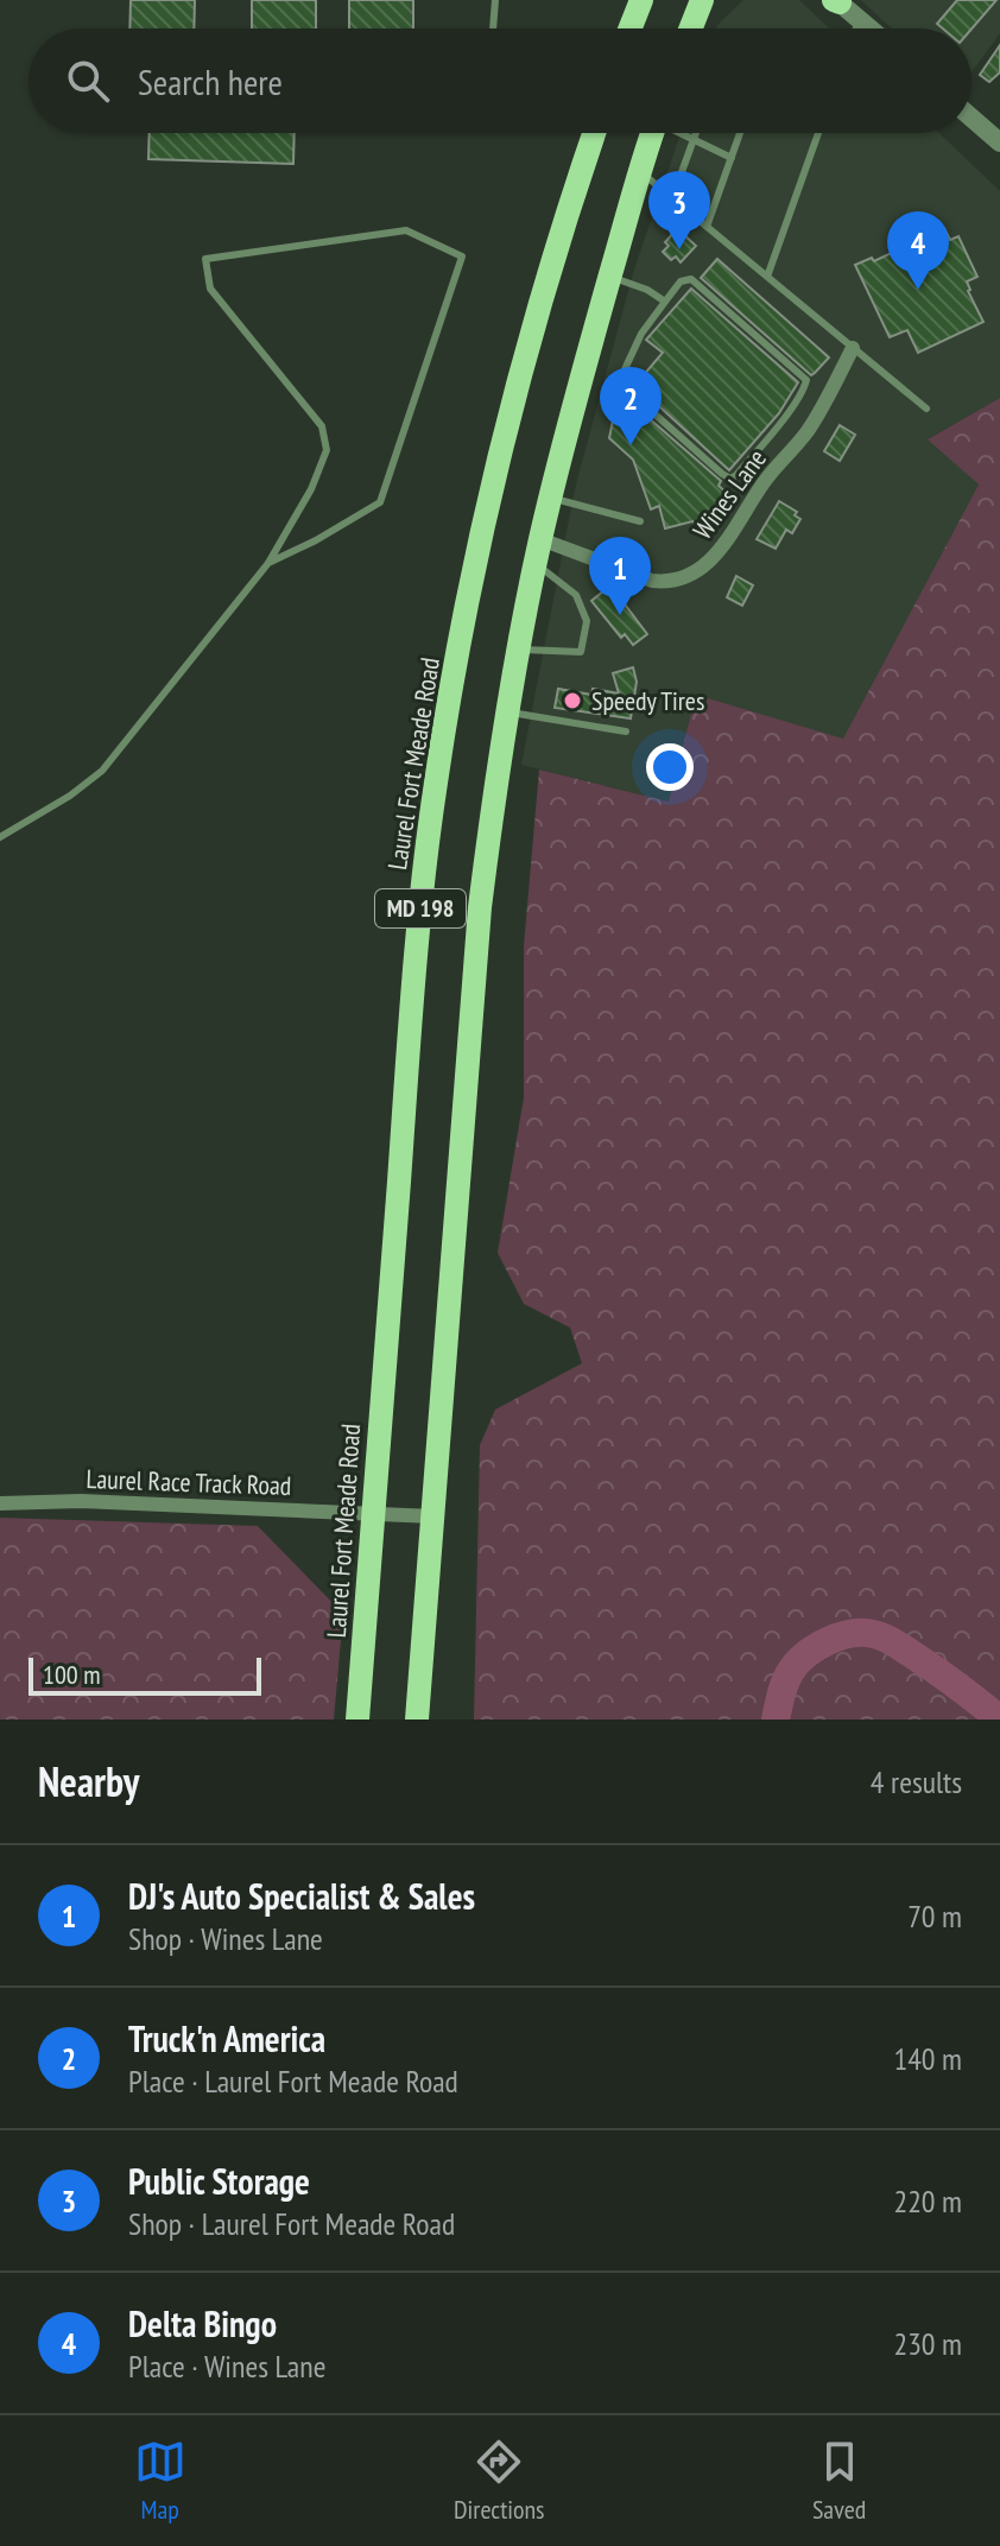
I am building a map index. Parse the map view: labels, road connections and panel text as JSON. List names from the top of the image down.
{
  "streets": {
    "main road": ["Laurel Fort Meade Road", "MD 198"],
    "street": ["Wines Lane", "Laurel Race Track Road"]
  },
  "crossings": [
    ["Wines Lane", "MD 198"],
    ["Laurel Fort Meade Road", "Laurel Race Track Road"],
    ["MD 198", "Laurel Race Track Road"]
  ],
  "places": ["Speedy Tires"],
  "scale_bar": "100 m",
  "page": {
    "search": "Search here",
    "pins": [
      "3",
      "4",
      "2",
      "1"
    ],
    "scale": "100 m",
    "heading": ["Nearby", "4 results"],
    "list": [
      {
        "mark": "1",
        "name": "DJ's Auto Specialist & Sales",
        "note": "Shop · Wines Lane",
        "value": "70 m"
      },
      {
        "mark": "2",
        "name": "Truck'n America",
        "note": "Place · Laurel Fort Meade Road",
        "value": "140 m"
      },
      {
        "mark": "3",
        "name": "Public Storage",
        "note": "Shop · Laurel Fort Meade Road",
        "value": "220 m"
      },
      {
        "mark": "4",
        "name": "Delta Bingo",
        "note": "Place · Wines Lane",
        "value": "230 m"
      }
    ],
    "nav": ["Map", "Directions", "Saved"]
  }
}
